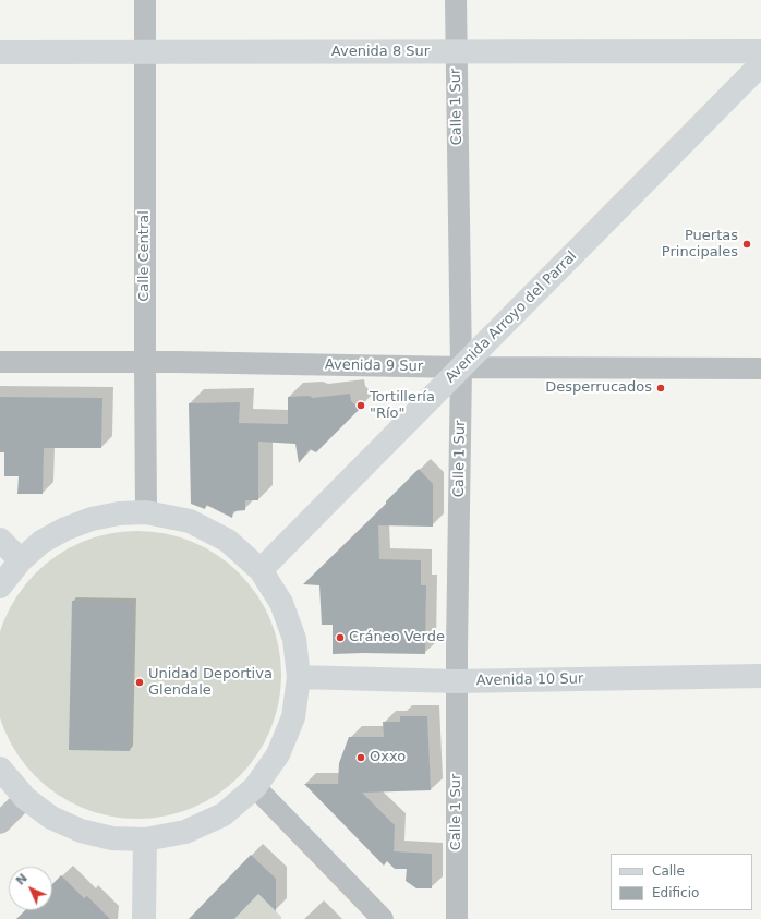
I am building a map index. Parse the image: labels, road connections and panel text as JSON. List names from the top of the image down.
{
  "streets": {
    "main road": ["Avenida 8 Sur", "Avenida Arroyo del Parral", "Avenida 10 Sur"],
    "street": ["Calle 1 Sur", "Calle Central", "Avenida 9 Sur"]
  },
  "crossings": [
    ["Avenida 8 Sur", "Calle 1 Sur"],
    ["Avenida 8 Sur", "Calle Central"],
    ["Calle 1 Sur", "Avenida Arroyo del Parral"],
    ["Calle 1 Sur", "Avenida 9 Sur"],
    ["Calle 1 Sur", "Avenida 10 Sur"],
    ["Calle Central", "Avenida 9 Sur"],
    ["Avenida Arroyo del Parral", "Avenida 9 Sur"]
  ],
  "places": [
    "Puertas Principales",
    "Desperrucados",
    "Tortillería \"Río\"",
    "Cráneo Verde",
    "Unidad Deportiva Glendale",
    "Oxxo"
  ],
  "legend": ["Calle", "Edificio"],
  "north": "top left"
}
